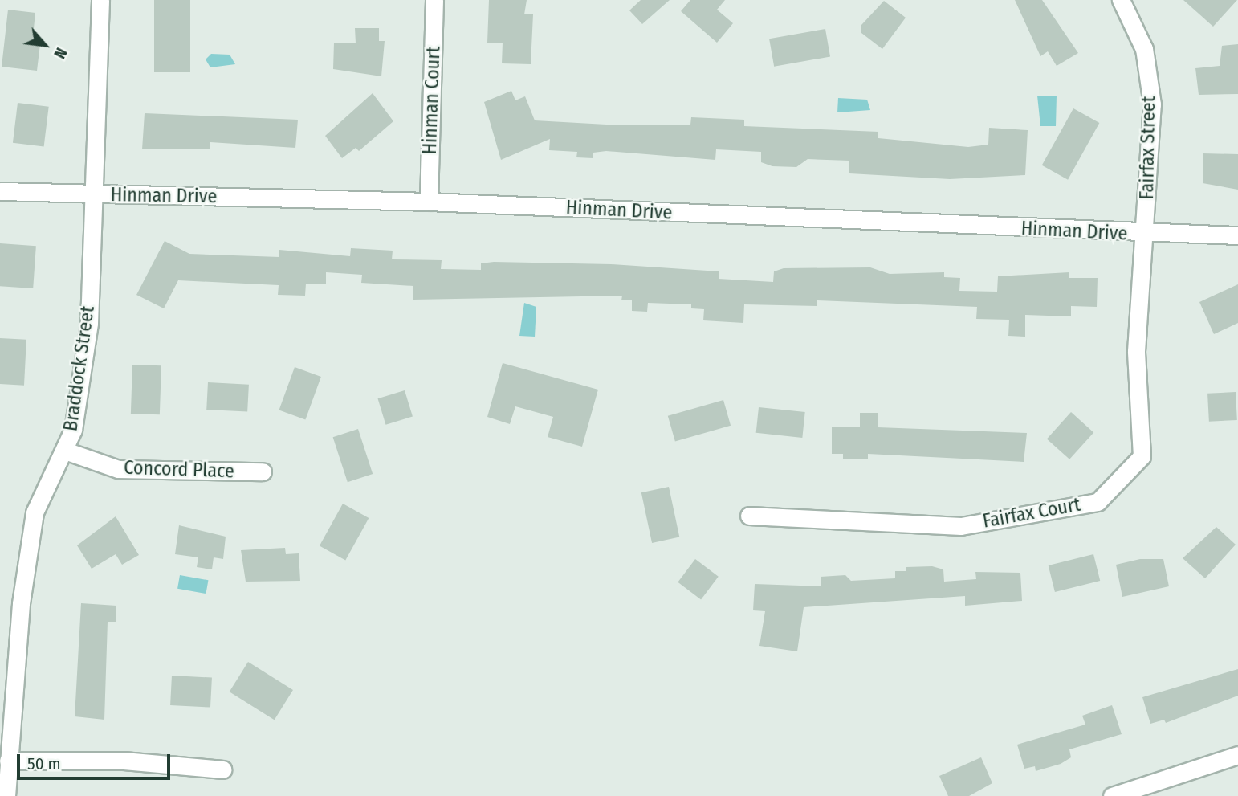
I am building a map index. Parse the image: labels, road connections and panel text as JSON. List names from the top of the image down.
{
  "streets": {
    "street": [
      "Hinman Court",
      "Fairfax Street",
      "Hinman Drive",
      "Braddock Street",
      "Concord Place",
      "Fairfax Court"
    ]
  },
  "crossings": [
    ["Hinman Court", "Hinman Drive"],
    ["Fairfax Street", "Hinman Drive"],
    ["Fairfax Street", "Fairfax Court"],
    ["Hinman Drive", "Braddock Street"],
    ["Hinman Drive", "Fairfax Court"],
    ["Braddock Street", "Concord Place"]
  ],
  "scale_bar": "50 m",
  "north": "bottom right"
}
